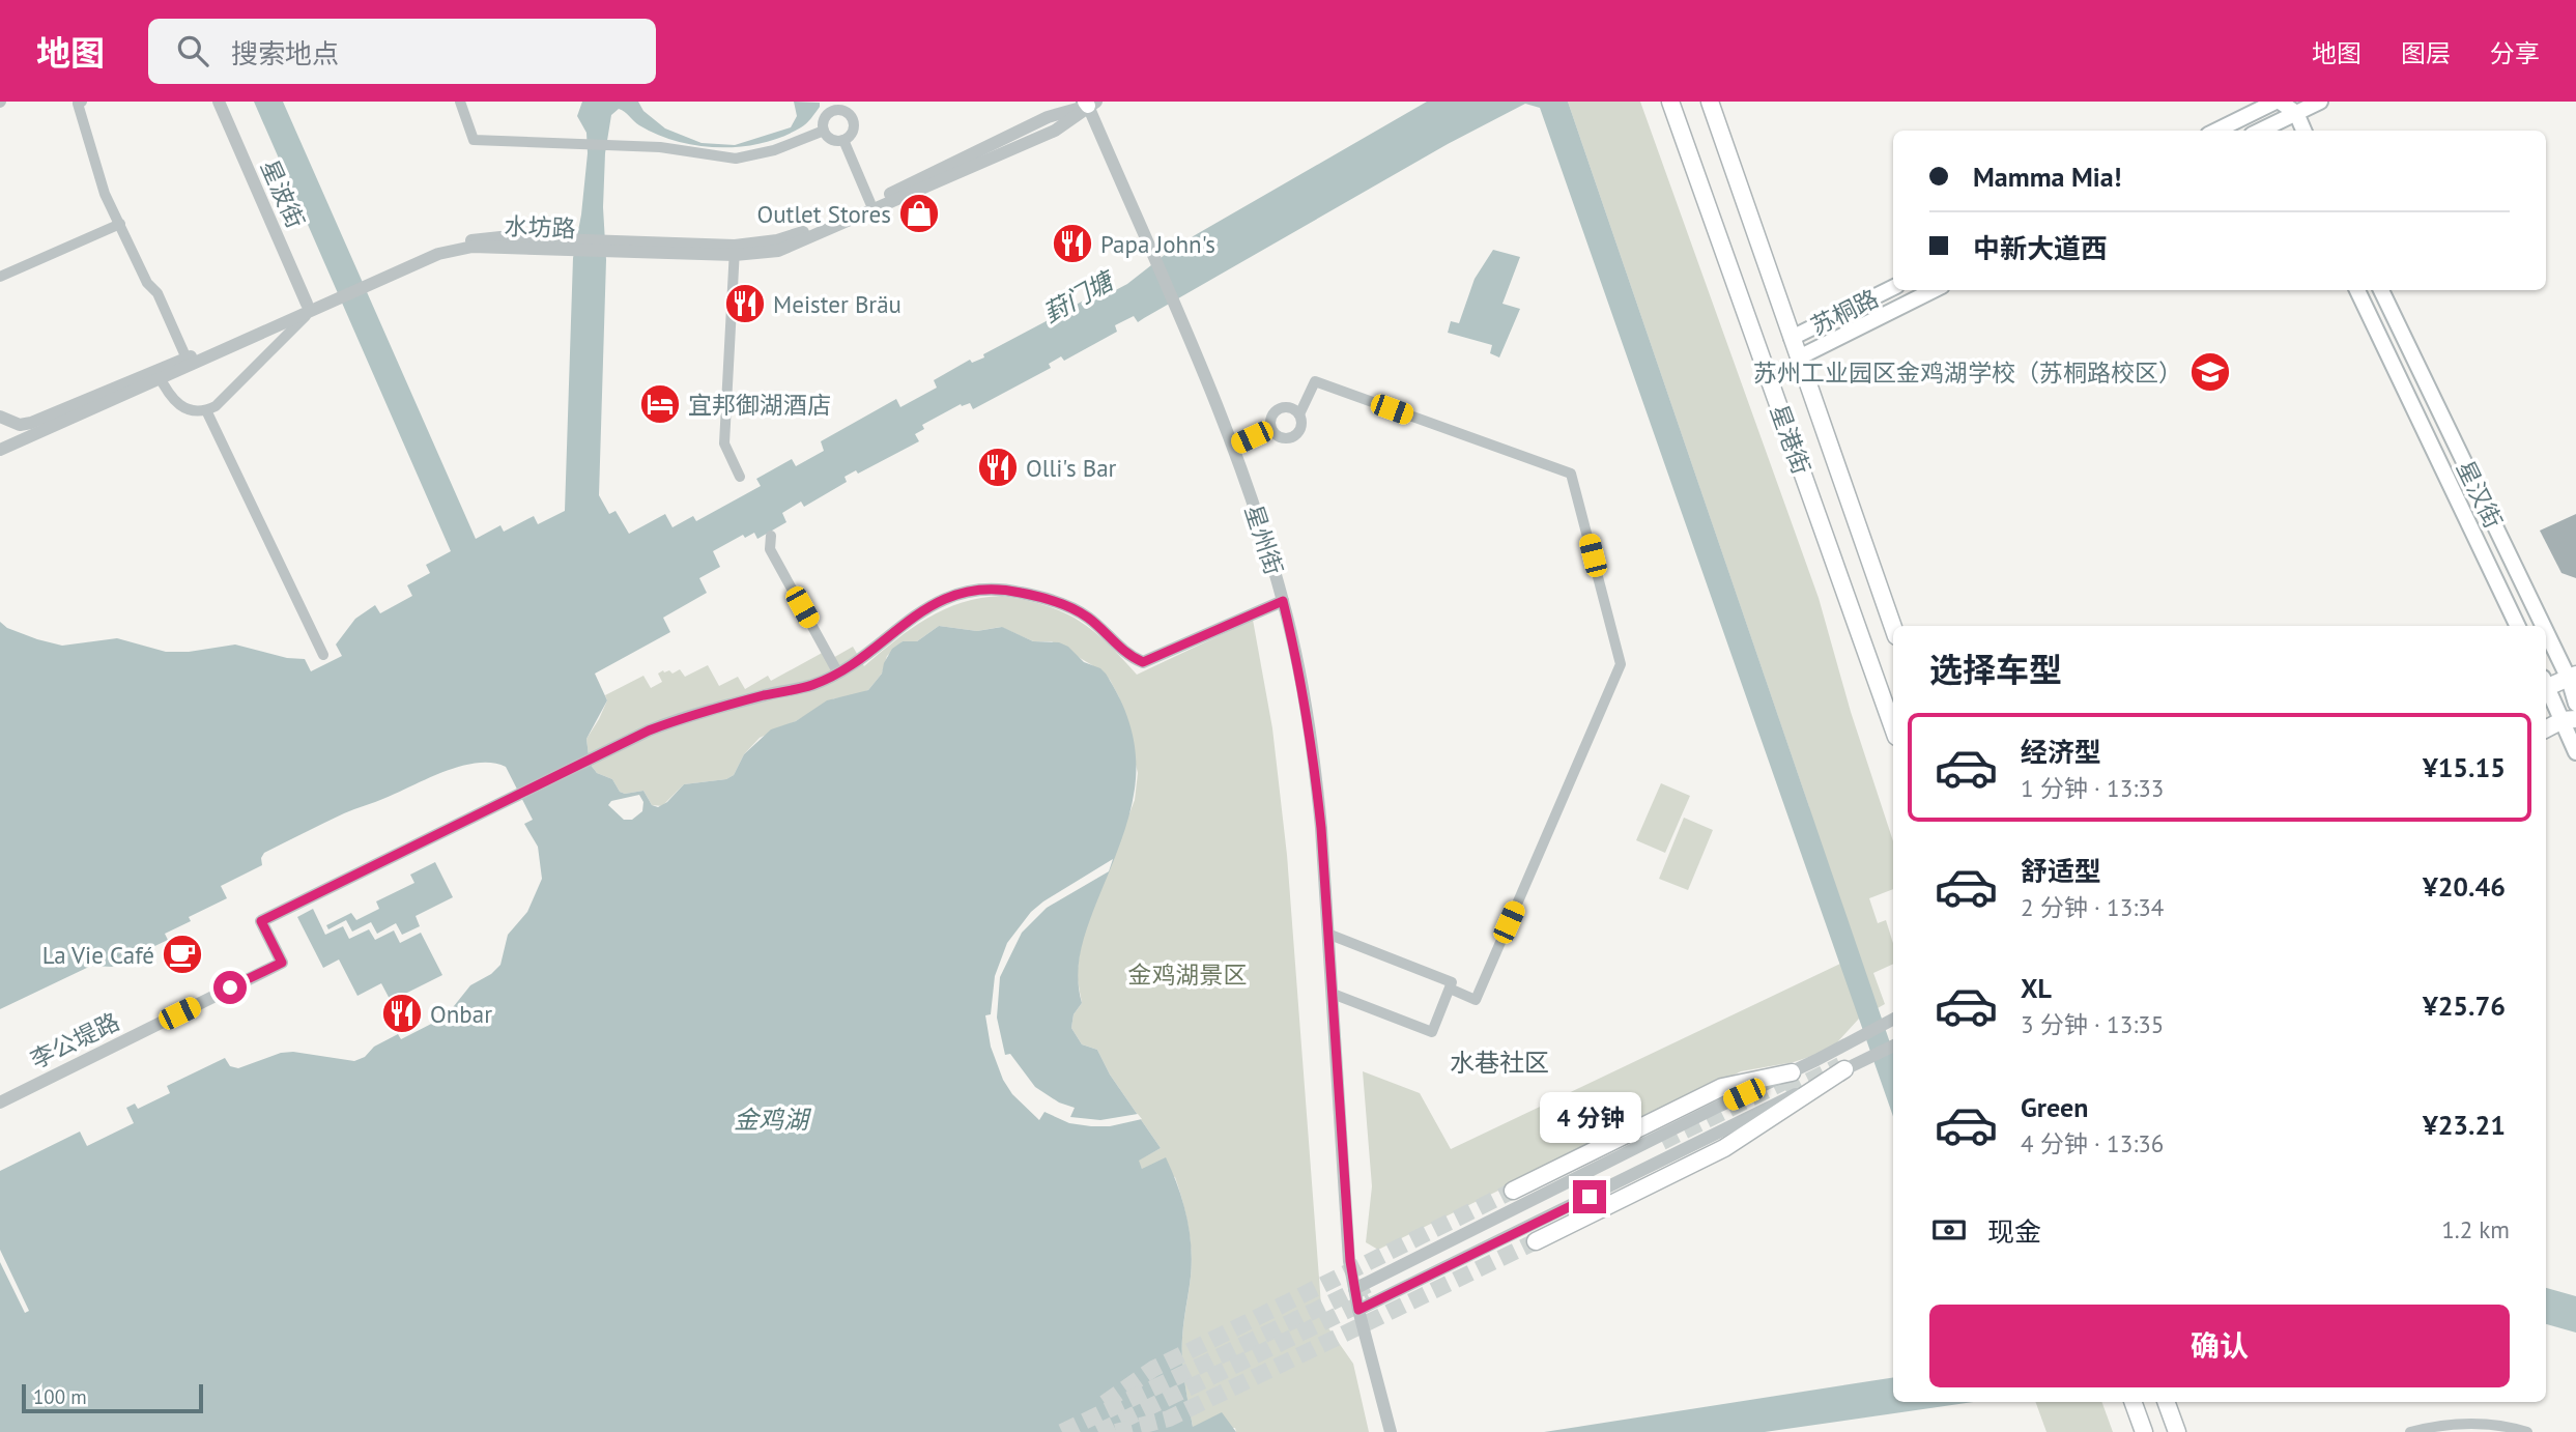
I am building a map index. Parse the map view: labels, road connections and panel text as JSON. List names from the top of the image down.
{
  "streets": {
    "main road": ["苏桐路", "星港街", "星汉街"],
    "street": [
      "星波街",
      "水坊路",
      "星州街",
      "李公堤路"
    ]
  },
  "crossings": [
    ["星波街", "水坊路"],
    ["水坊路", "星州街"],
    ["苏桐路", "星港街"],
    ["星州街", "李公堤路"]
  ],
  "districts": ["水巷社区"],
  "water": ["葑门塘", "金鸡湖"],
  "parks": ["金鸡湖景区"],
  "places": {
    "shop": ["Outlet Stores"],
    "restaurant": [
      "Papa John's",
      "Meister Bräu",
      "Olli's Bar",
      "Onbar"
    ],
    "school or university": ["苏州工业园区金鸡湖学校（苏桐路校区）"],
    "hotel": ["宜邦御湖酒店"],
    "cafe": ["La Vie Café"]
  },
  "scale_bar": "100 m",
  "page": {
    "header": "地图",
    "search": "搜索地点",
    "nav": ["地图", "图层", "分享"],
    "banner": ["Mamma Mia!", "中新大道西"],
    "heading": "选择车型",
    "list": [
      {
        "name": "经济型",
        "note": "1 分钟 · 13:33",
        "value": "¥15.15"
      },
      {
        "name": "舒适型",
        "note": "2 分钟 · 13:34",
        "value": "¥20.46"
      },
      {
        "name": "XL",
        "note": "3 分钟 · 13:35",
        "value": "¥25.76"
      },
      {
        "name": "Green",
        "note": "4 分钟 · 13:36",
        "value": "¥23.21"
      }
    ],
    "bubble": "4 分钟",
    "pay": ["现金", "1.2 km"],
    "buttons": "确认",
    "scale": "100 m"
  }
}
